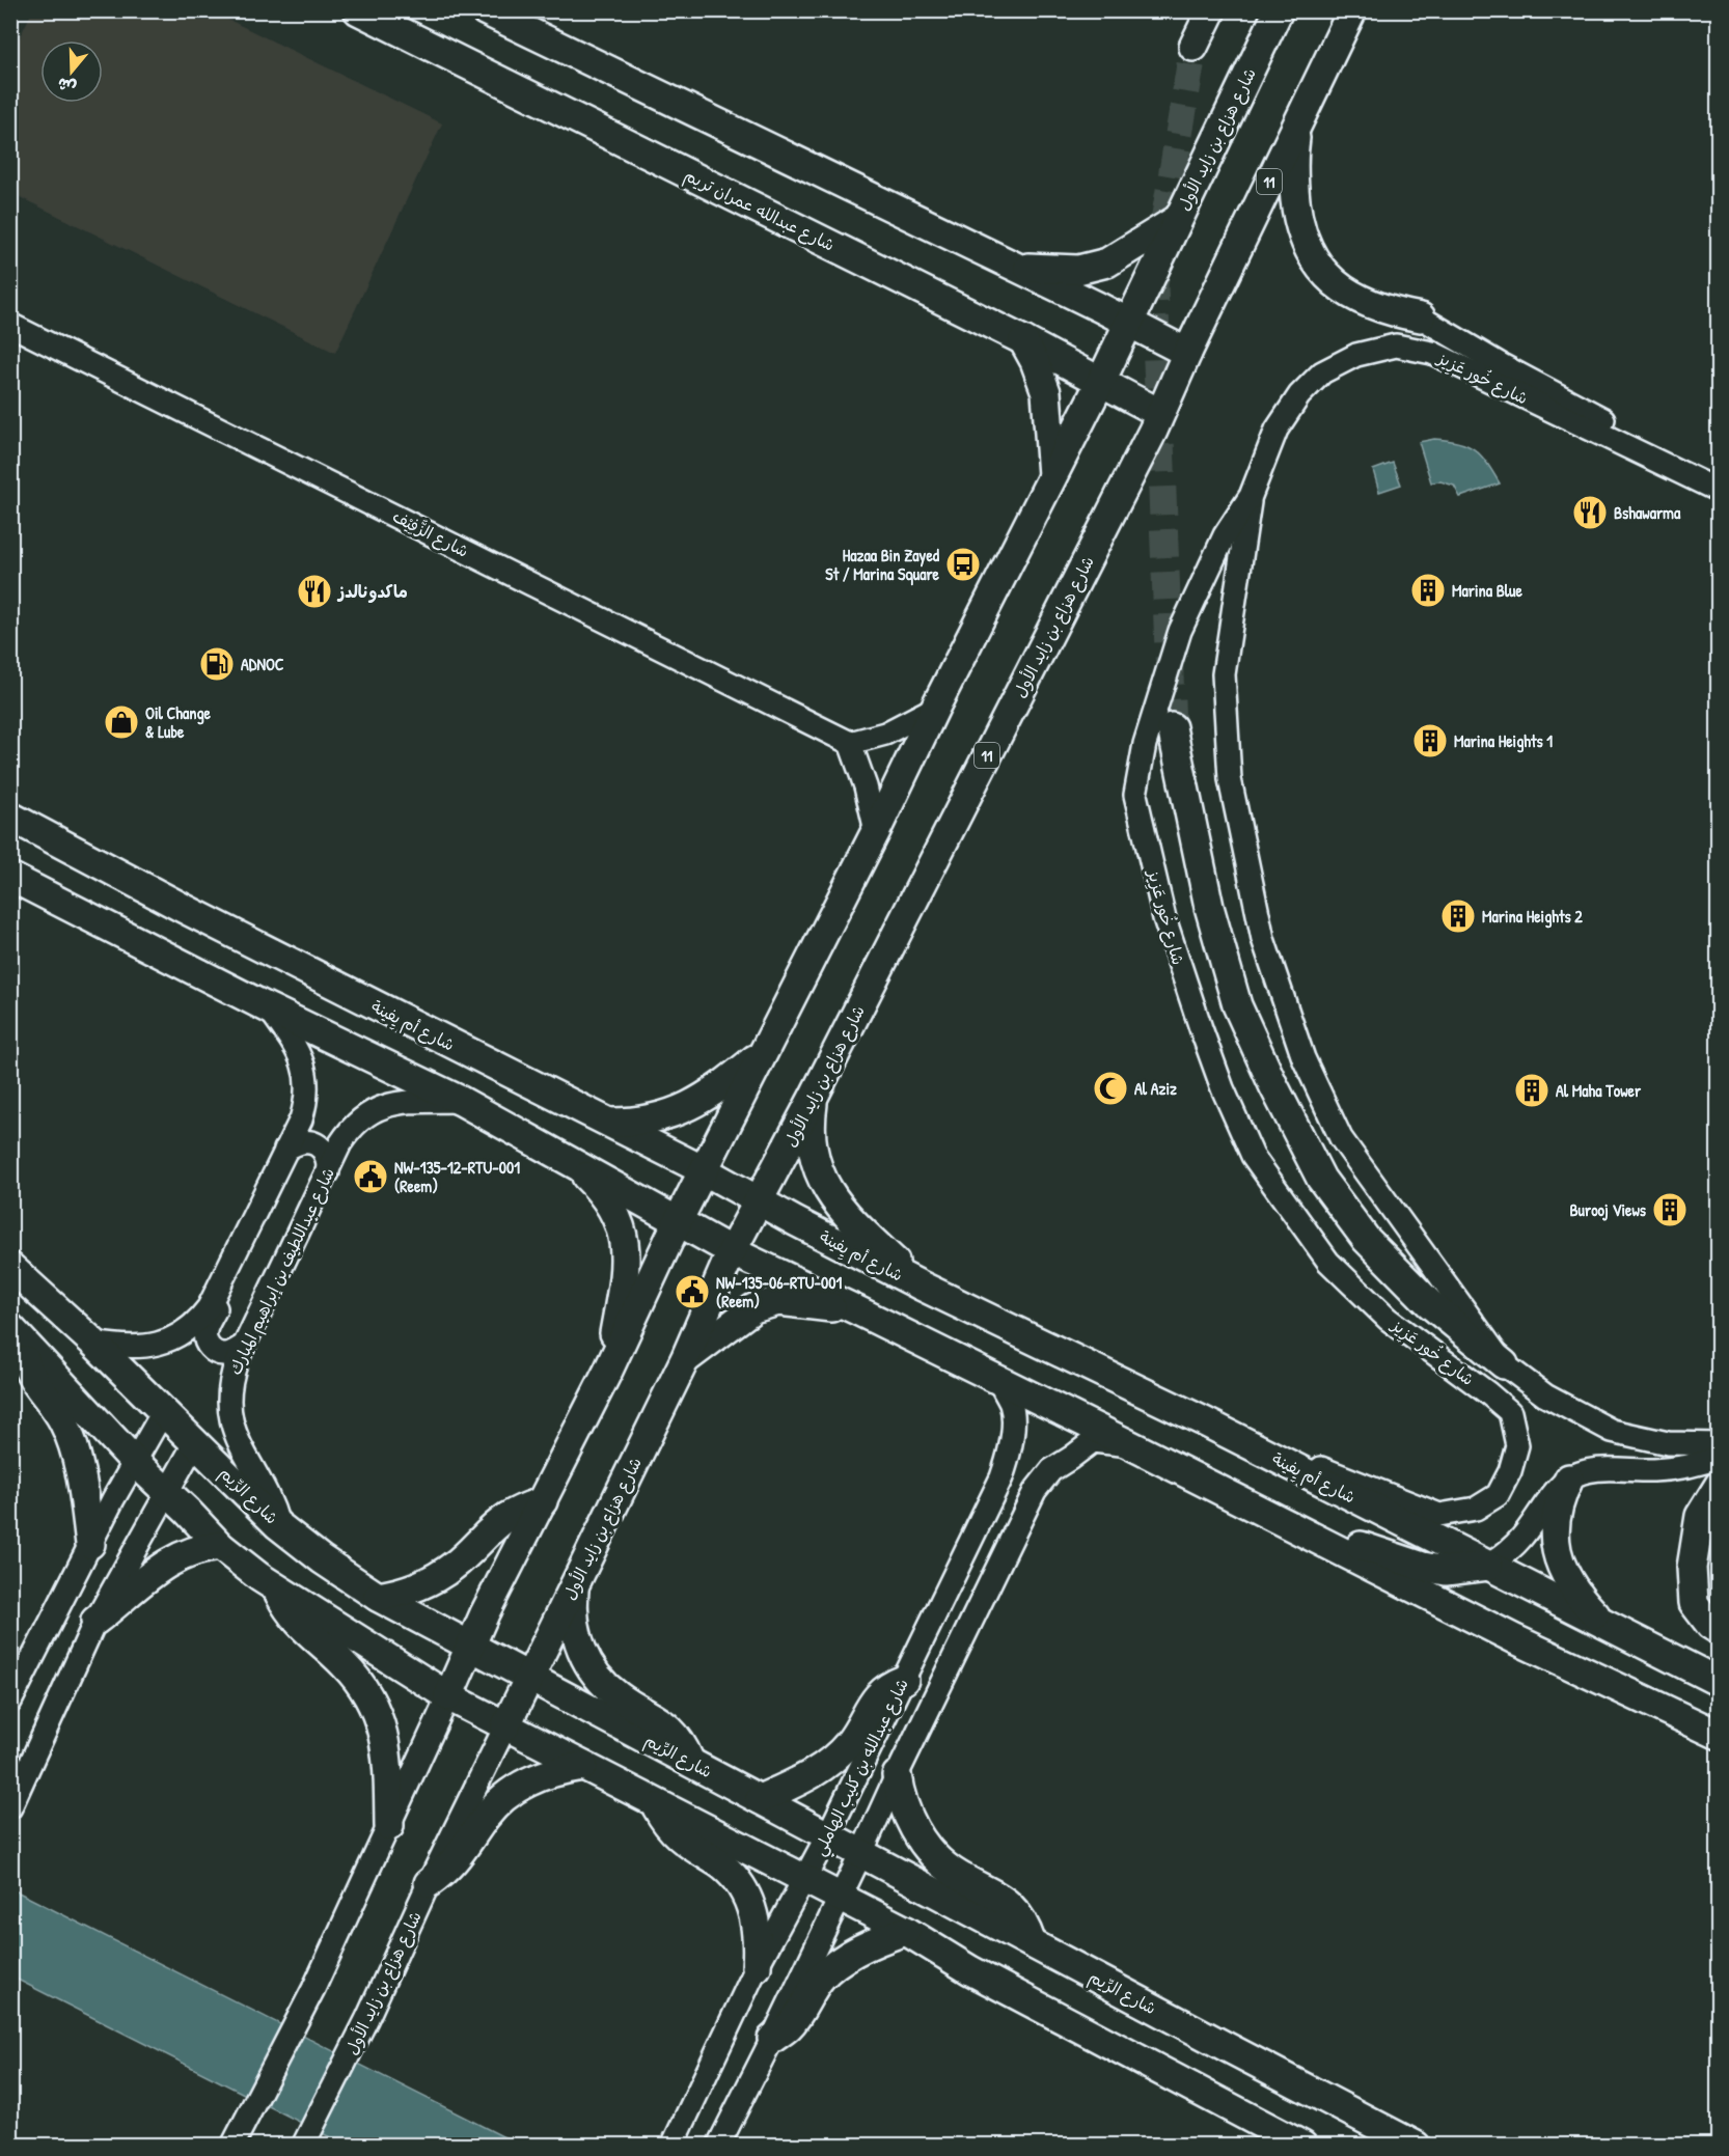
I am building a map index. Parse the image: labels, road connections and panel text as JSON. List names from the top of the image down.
{
  "streets": {
    "main road": [
      "شارع هزاع بن زايد الأول",
      "11",
      "شارع عبدالله عمران تريم",
      "شارع أم يِفينة",
      "شارع الرِّيم"
    ],
    "street": [
      "شارع خُور عَزِيز",
      "شارع الزَّفِيْف",
      "شارع عبداللطيف بن إبراهيم المبارك",
      "شارع عبدالله بن كليب الهاملي"
    ]
  },
  "crossings": [
    ["شارع هزاع بن زايد الأول", "شارع عبدالله عمران تريم"],
    ["شارع هزاع بن زايد الأول", "شارع أم يِفينة"],
    ["شارع هزاع بن زايد الأول", "شارع الرِّيم"],
    ["شارع خُور عَزِيز", "شارع أم يِفينة"],
    ["شارع عبداللطيف بن إبراهيم المبارك", "شارع الرِّيم"],
    ["شارع الرِّيم", "شارع عبدالله بن كليب الهاملي"]
  ],
  "places": {
    "restaurant": ["Bshawarma", "ماكدونالدز"],
    "bus stop": ["Hazaa Bin Zayed St / Marina Square"],
    "building": [
      "Marina Blue",
      "Marina Heights 1",
      "Marina Heights 2",
      "Al Maha Tower",
      "Burooj Views"
    ],
    "fuel station": ["ADNOC"],
    "shop": ["Oil Change & Lube"],
    "mosque": ["Al Aziz"],
    "public building": ["NW-135-12-RTU-001 (Reem)", "NW-135-06-RTU-001 (Reem)"]
  },
  "north": "bottom"
}
